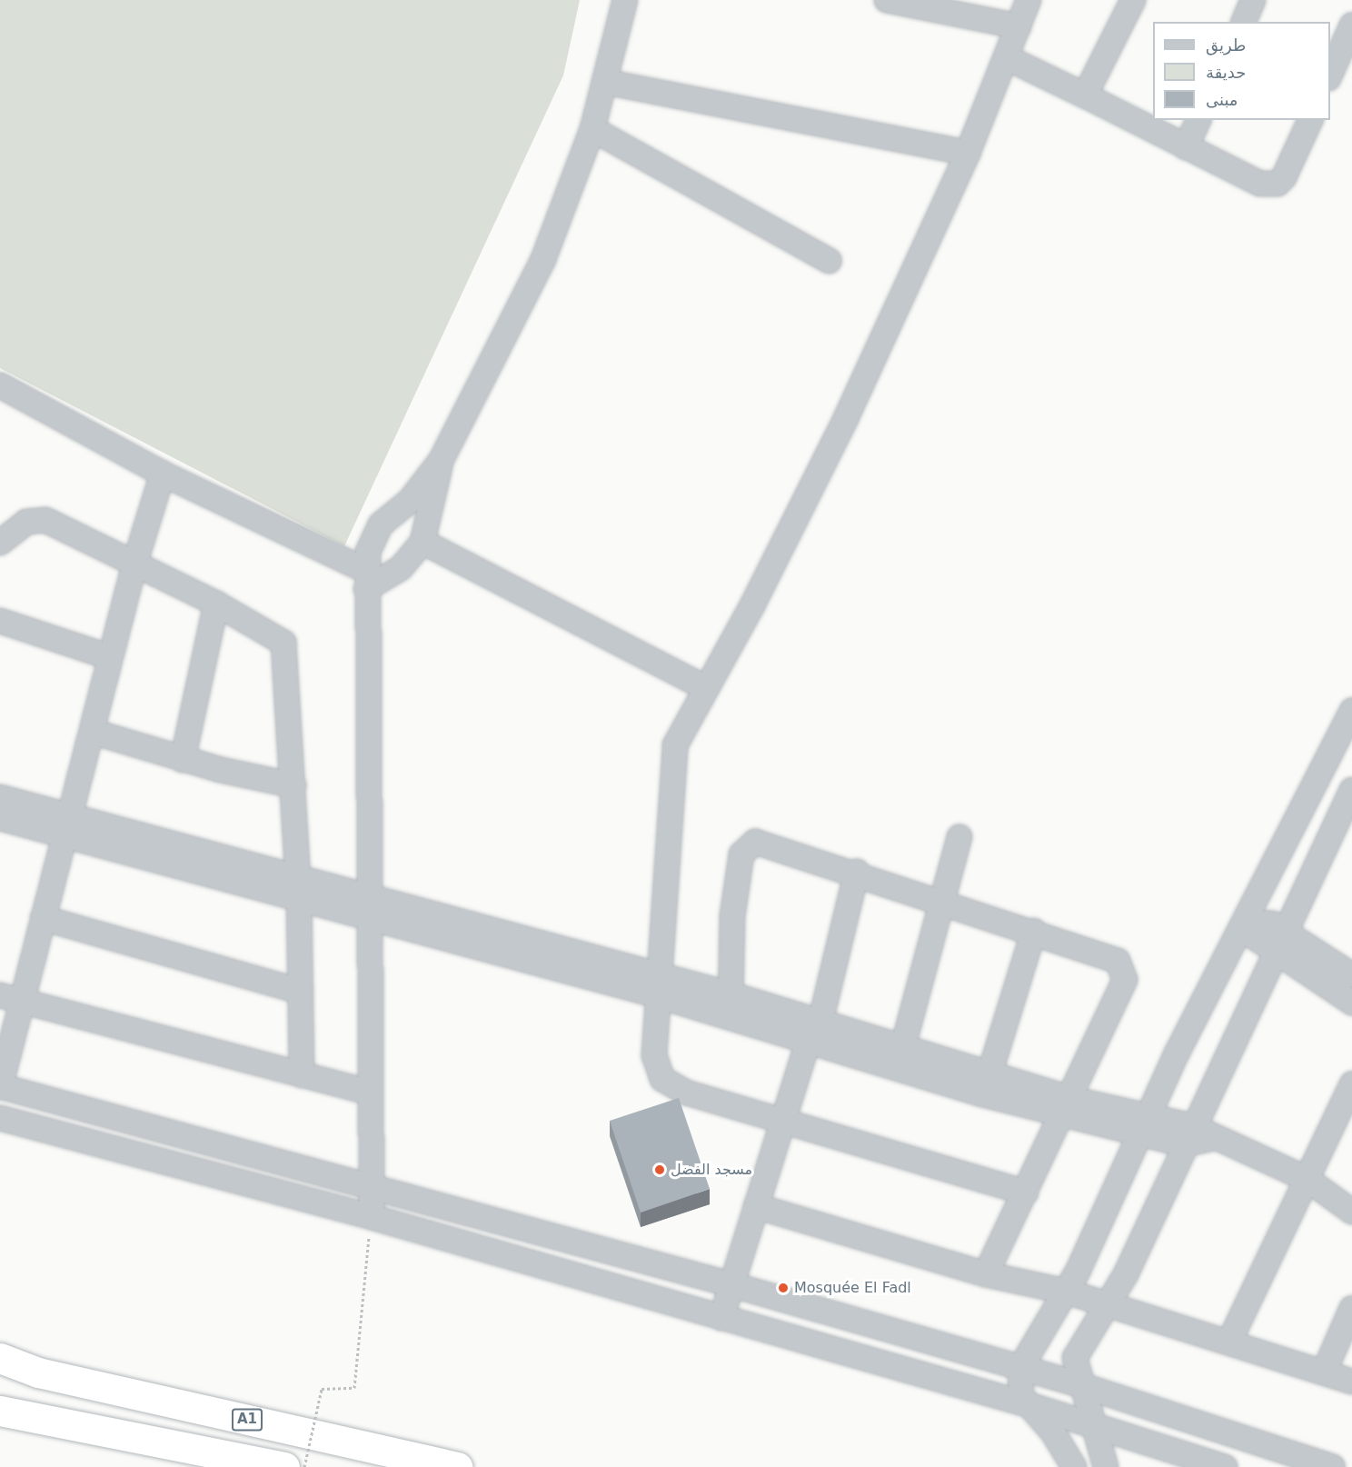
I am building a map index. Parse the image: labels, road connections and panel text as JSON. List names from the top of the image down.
{
  "streets": {
    "highway": ["A1"]
  },
  "places": ["مسجد الفضل", "Mosquée El Fadl"],
  "legend": ["طريق", "حديقة", "مبنى"]
}
